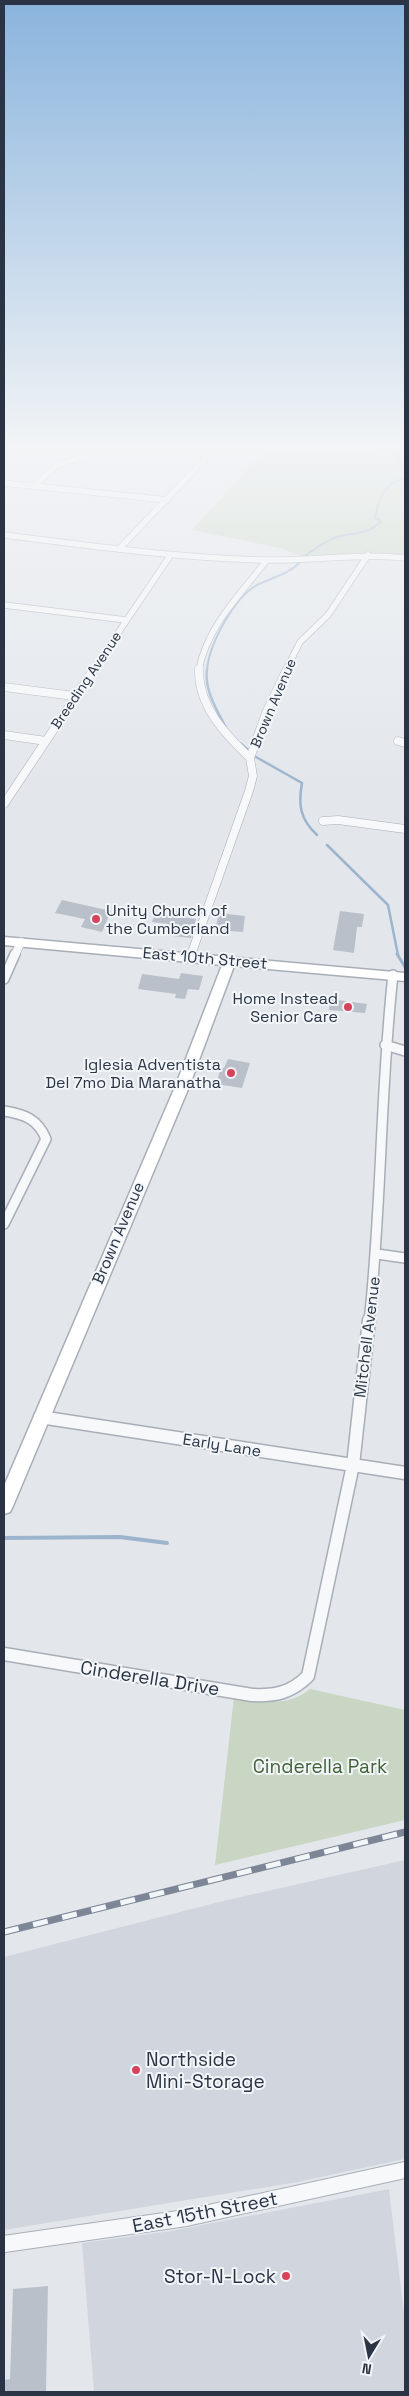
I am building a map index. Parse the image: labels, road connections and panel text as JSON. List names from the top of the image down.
{
  "streets": {
    "street": [
      "Breeding Avenue",
      "Brown Avenue",
      "East 10th Street",
      "Mitchell Avenue",
      "Early Lane",
      "Cinderella Drive",
      "East 15th Street"
    ]
  },
  "crossings": [
    ["Brown Avenue", "East 10th Street"],
    ["Brown Avenue", "Early Lane"],
    ["East 10th Street", "Mitchell Avenue"],
    ["Mitchell Avenue", "Early Lane"],
    ["Mitchell Avenue", "Cinderella Drive"]
  ],
  "parks": ["Cinderella Park"],
  "places": [
    "Unity Church of the Cumberland",
    "Home Instead Senior Care",
    "Iglesia Adventista Del 7mo Dia Maranatha",
    "Northside Mini-Storage",
    "Stor-N-Lock"
  ],
  "north": "bottom"
}
